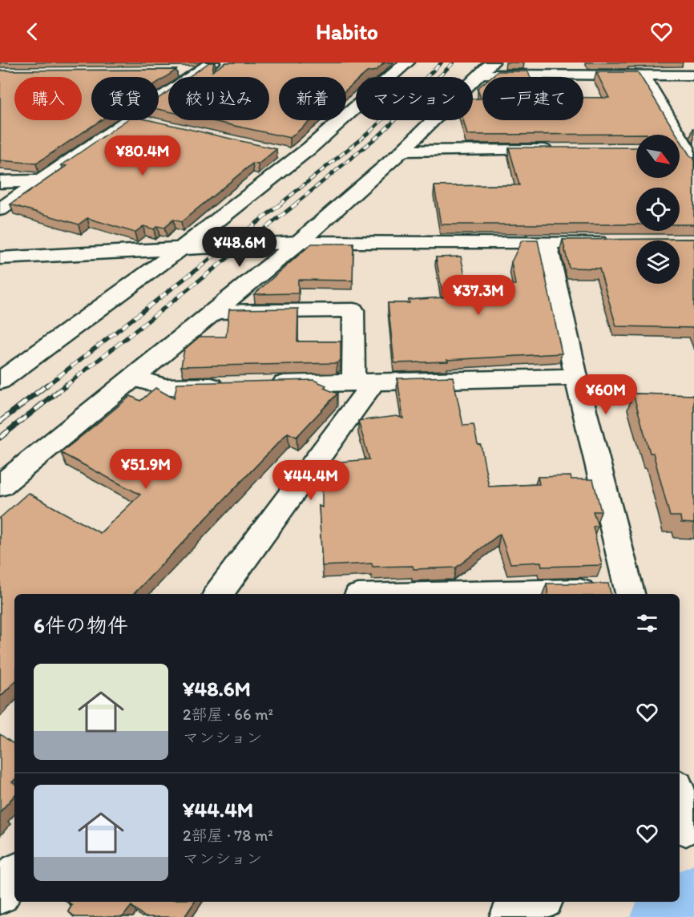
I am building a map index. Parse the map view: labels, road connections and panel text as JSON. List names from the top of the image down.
{
  "north": "bottom right",
  "page": {
    "header": "Habito",
    "chip": [
      "購入",
      "賃貸",
      "絞り込み",
      "新着",
      "マンション",
      "一戸建て"
    ],
    "price": [
      "¥80.4M",
      "¥48.6M",
      "¥37.3M",
      "¥60M",
      "¥51.9M",
      "¥44.4M"
    ],
    "heading": "6件の物件",
    "list": [
      {
        "name": "¥48.6M",
        "note": "2部屋 · 66 m² · マンション"
      },
      {
        "name": "¥44.4M",
        "note": "2部屋 · 78 m² · マンション"
      }
    ]
  }
}
